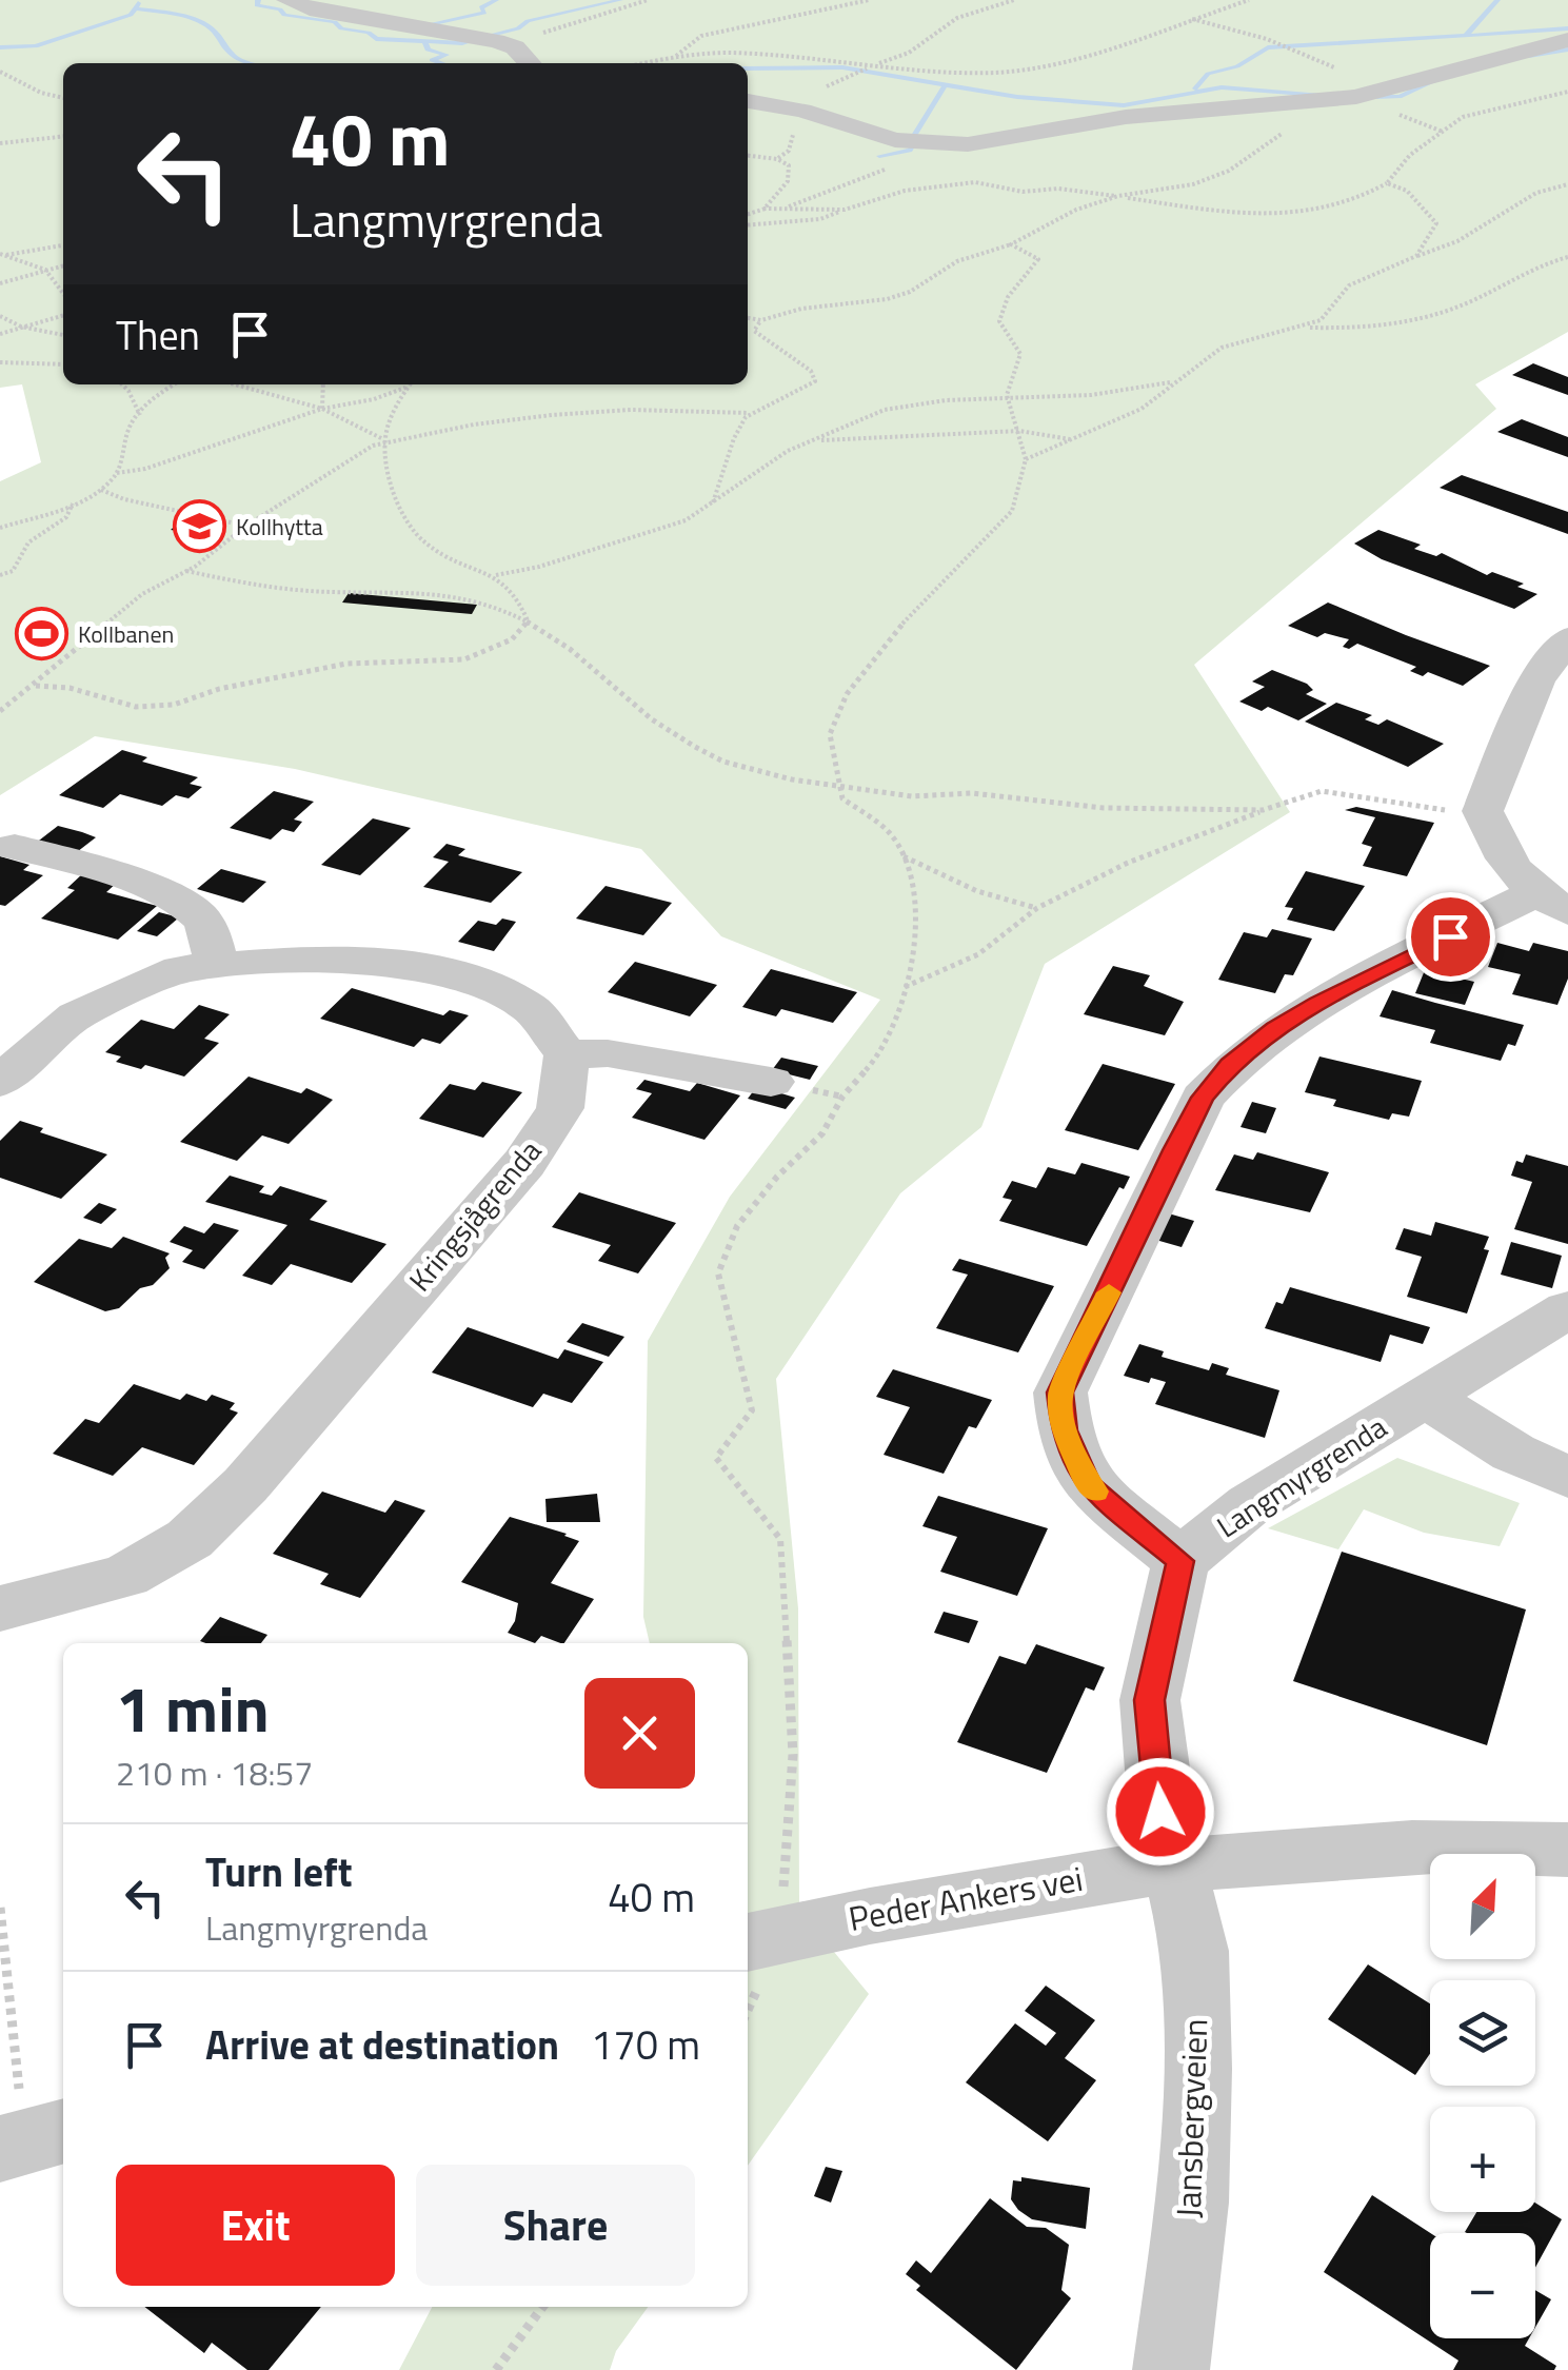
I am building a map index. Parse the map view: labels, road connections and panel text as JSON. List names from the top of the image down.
{
  "streets": {
    "street": [
      "Kringsjågrenda",
      "Langmyrgrenda",
      "Peder Ankers vei",
      "Jansbergveien"
    ]
  },
  "crossings": [
    ["Peder Ankers vei", "Jansbergveien"]
  ],
  "places": {
    "school or university": ["Kollhytta"],
    "sports": ["Kollbanen"]
  },
  "north": "top right",
  "page": {
    "turn": ["40 m", "Langmyrgrenda"],
    "then": "Then",
    "heading": ["1 min", "210 m · 18:57"],
    "list": [
      {
        "name": "Turn left",
        "note": "Langmyrgrenda",
        "value": "40 m"
      },
      {
        "name": "Arrive at destination",
        "value": "170 m"
      }
    ],
    "map_buttons": ["+", "−"],
    "buttons": ["Exit", "Share"]
  }
}
